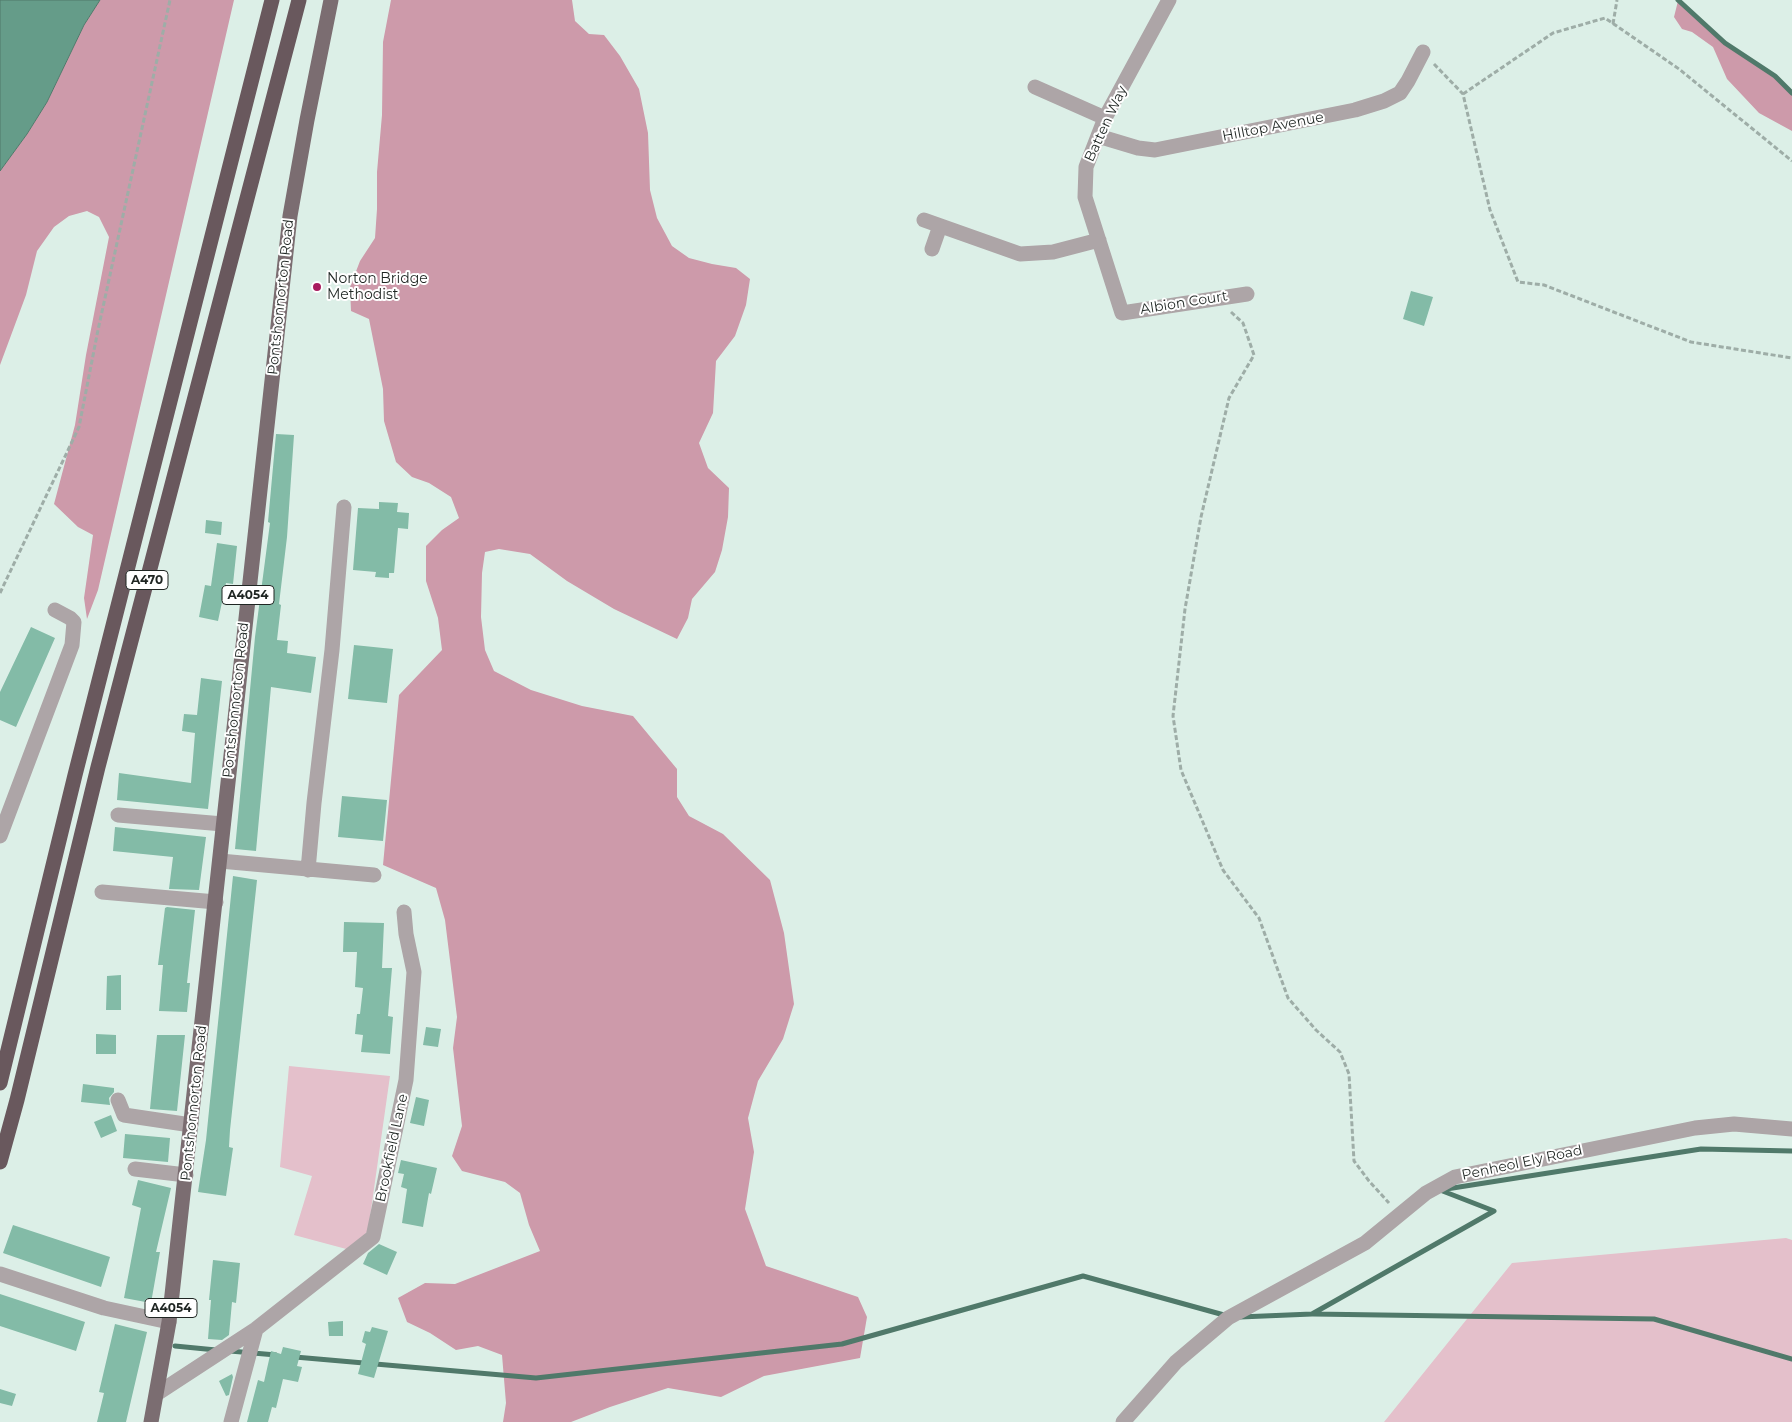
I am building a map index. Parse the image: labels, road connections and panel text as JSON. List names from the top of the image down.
{
  "streets": {
    "highway": ["A470"],
    "main road": ["Pontshonnorton Road", "A4054"],
    "street": [
      "Batten Way",
      "Hilltop Avenue",
      "Albion Court",
      "Brookfield Lane",
      "Penheol Ely Road"
    ]
  },
  "crossings": [
    ["Batten Way", "Hilltop Avenue"],
    ["Batten Way", "Albion Court"],
    ["Pontshonnorton Road", "A4054"],
    ["A4054", "Brookfield Lane"]
  ],
  "places": ["Norton Bridge Methodist"]
}
